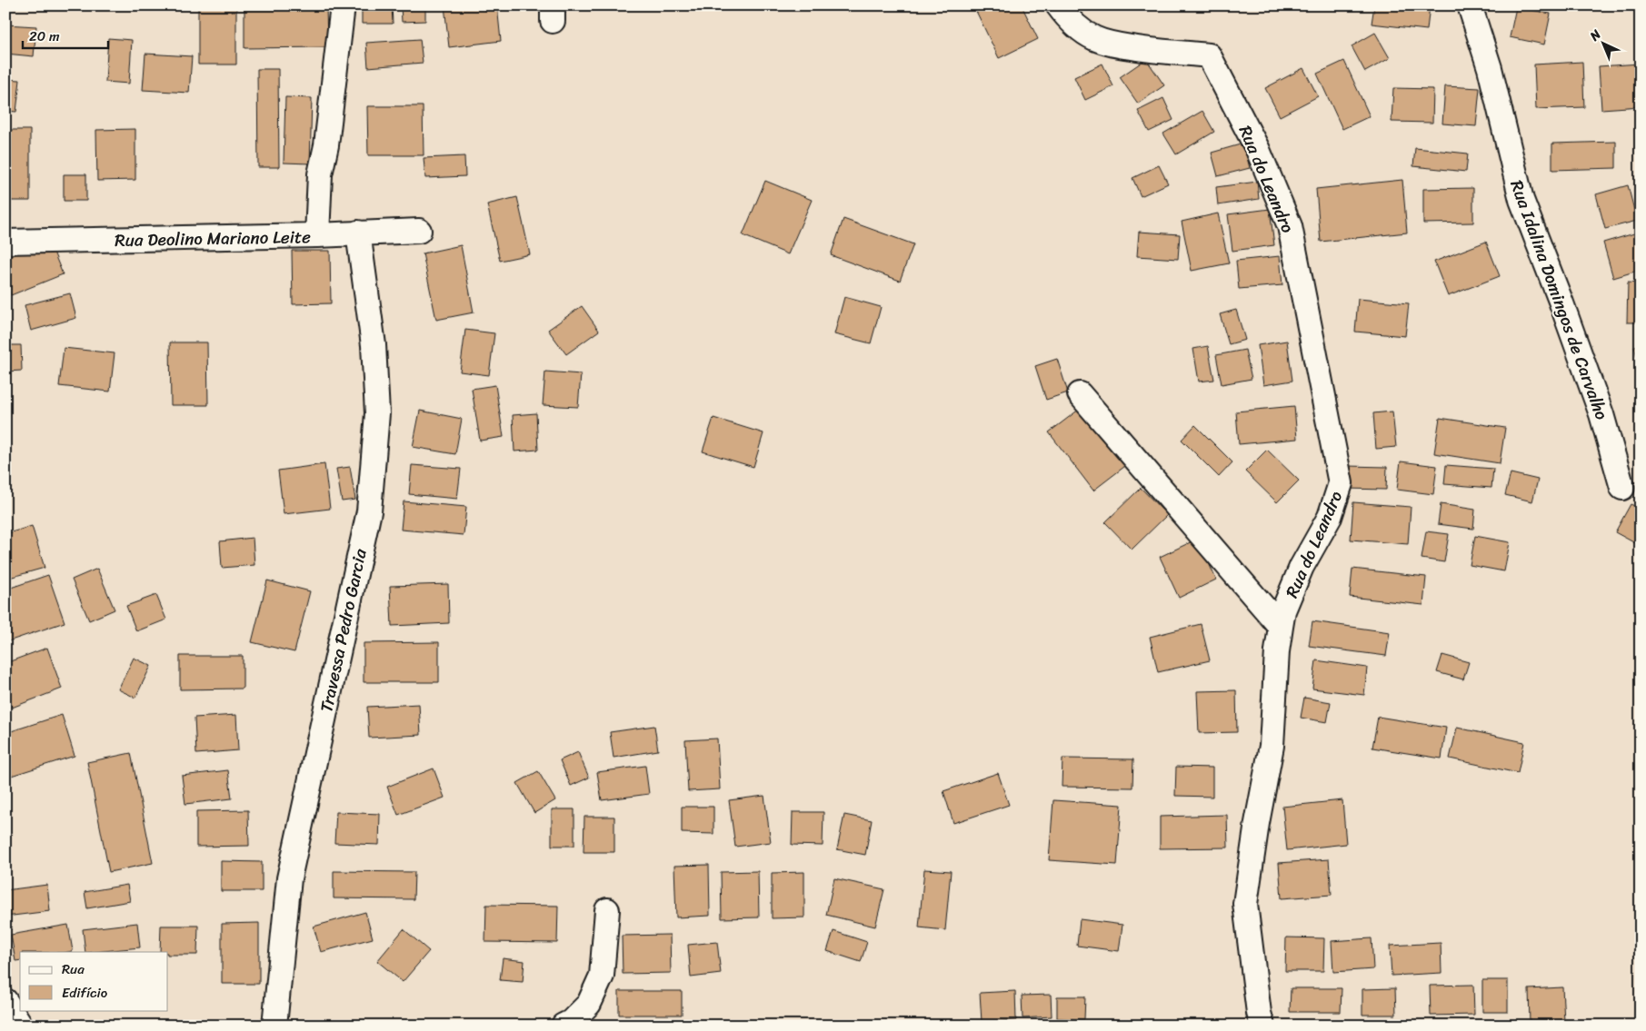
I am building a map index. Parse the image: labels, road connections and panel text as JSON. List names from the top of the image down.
{
  "streets": {
    "street": [
      "Rua do Leandro",
      "Rua Deolino Mariano Leite",
      "Rua Idalina Domingos de Carvalho",
      "Travessa Pedro Garcia"
    ]
  },
  "crossings": [
    ["Rua Deolino Mariano Leite", "Travessa Pedro Garcia"]
  ],
  "legend": ["Rua", "Edifício"],
  "scale_bar": "20 m",
  "north": "top left"
}
